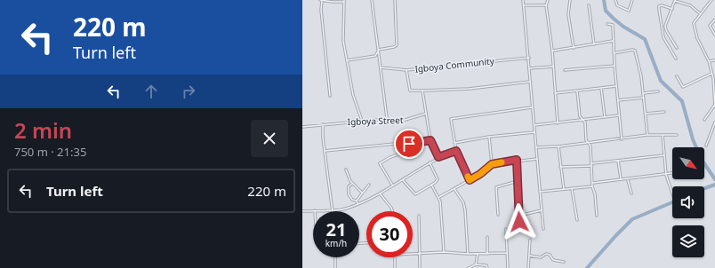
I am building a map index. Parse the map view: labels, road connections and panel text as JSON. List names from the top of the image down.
{
  "streets": {
    "street": ["Igboya Community", "Igboya Street"]
  },
  "north": "bottom right",
  "page": {
    "turn": ["220 m", "Turn left"],
    "heading": ["2 min", "750 m · 21:35"],
    "list": [
      {
        "name": "Turn left",
        "value": "220 m"
      }
    ],
    "speed": "21 km/h",
    "limit": "30"
  }
}
